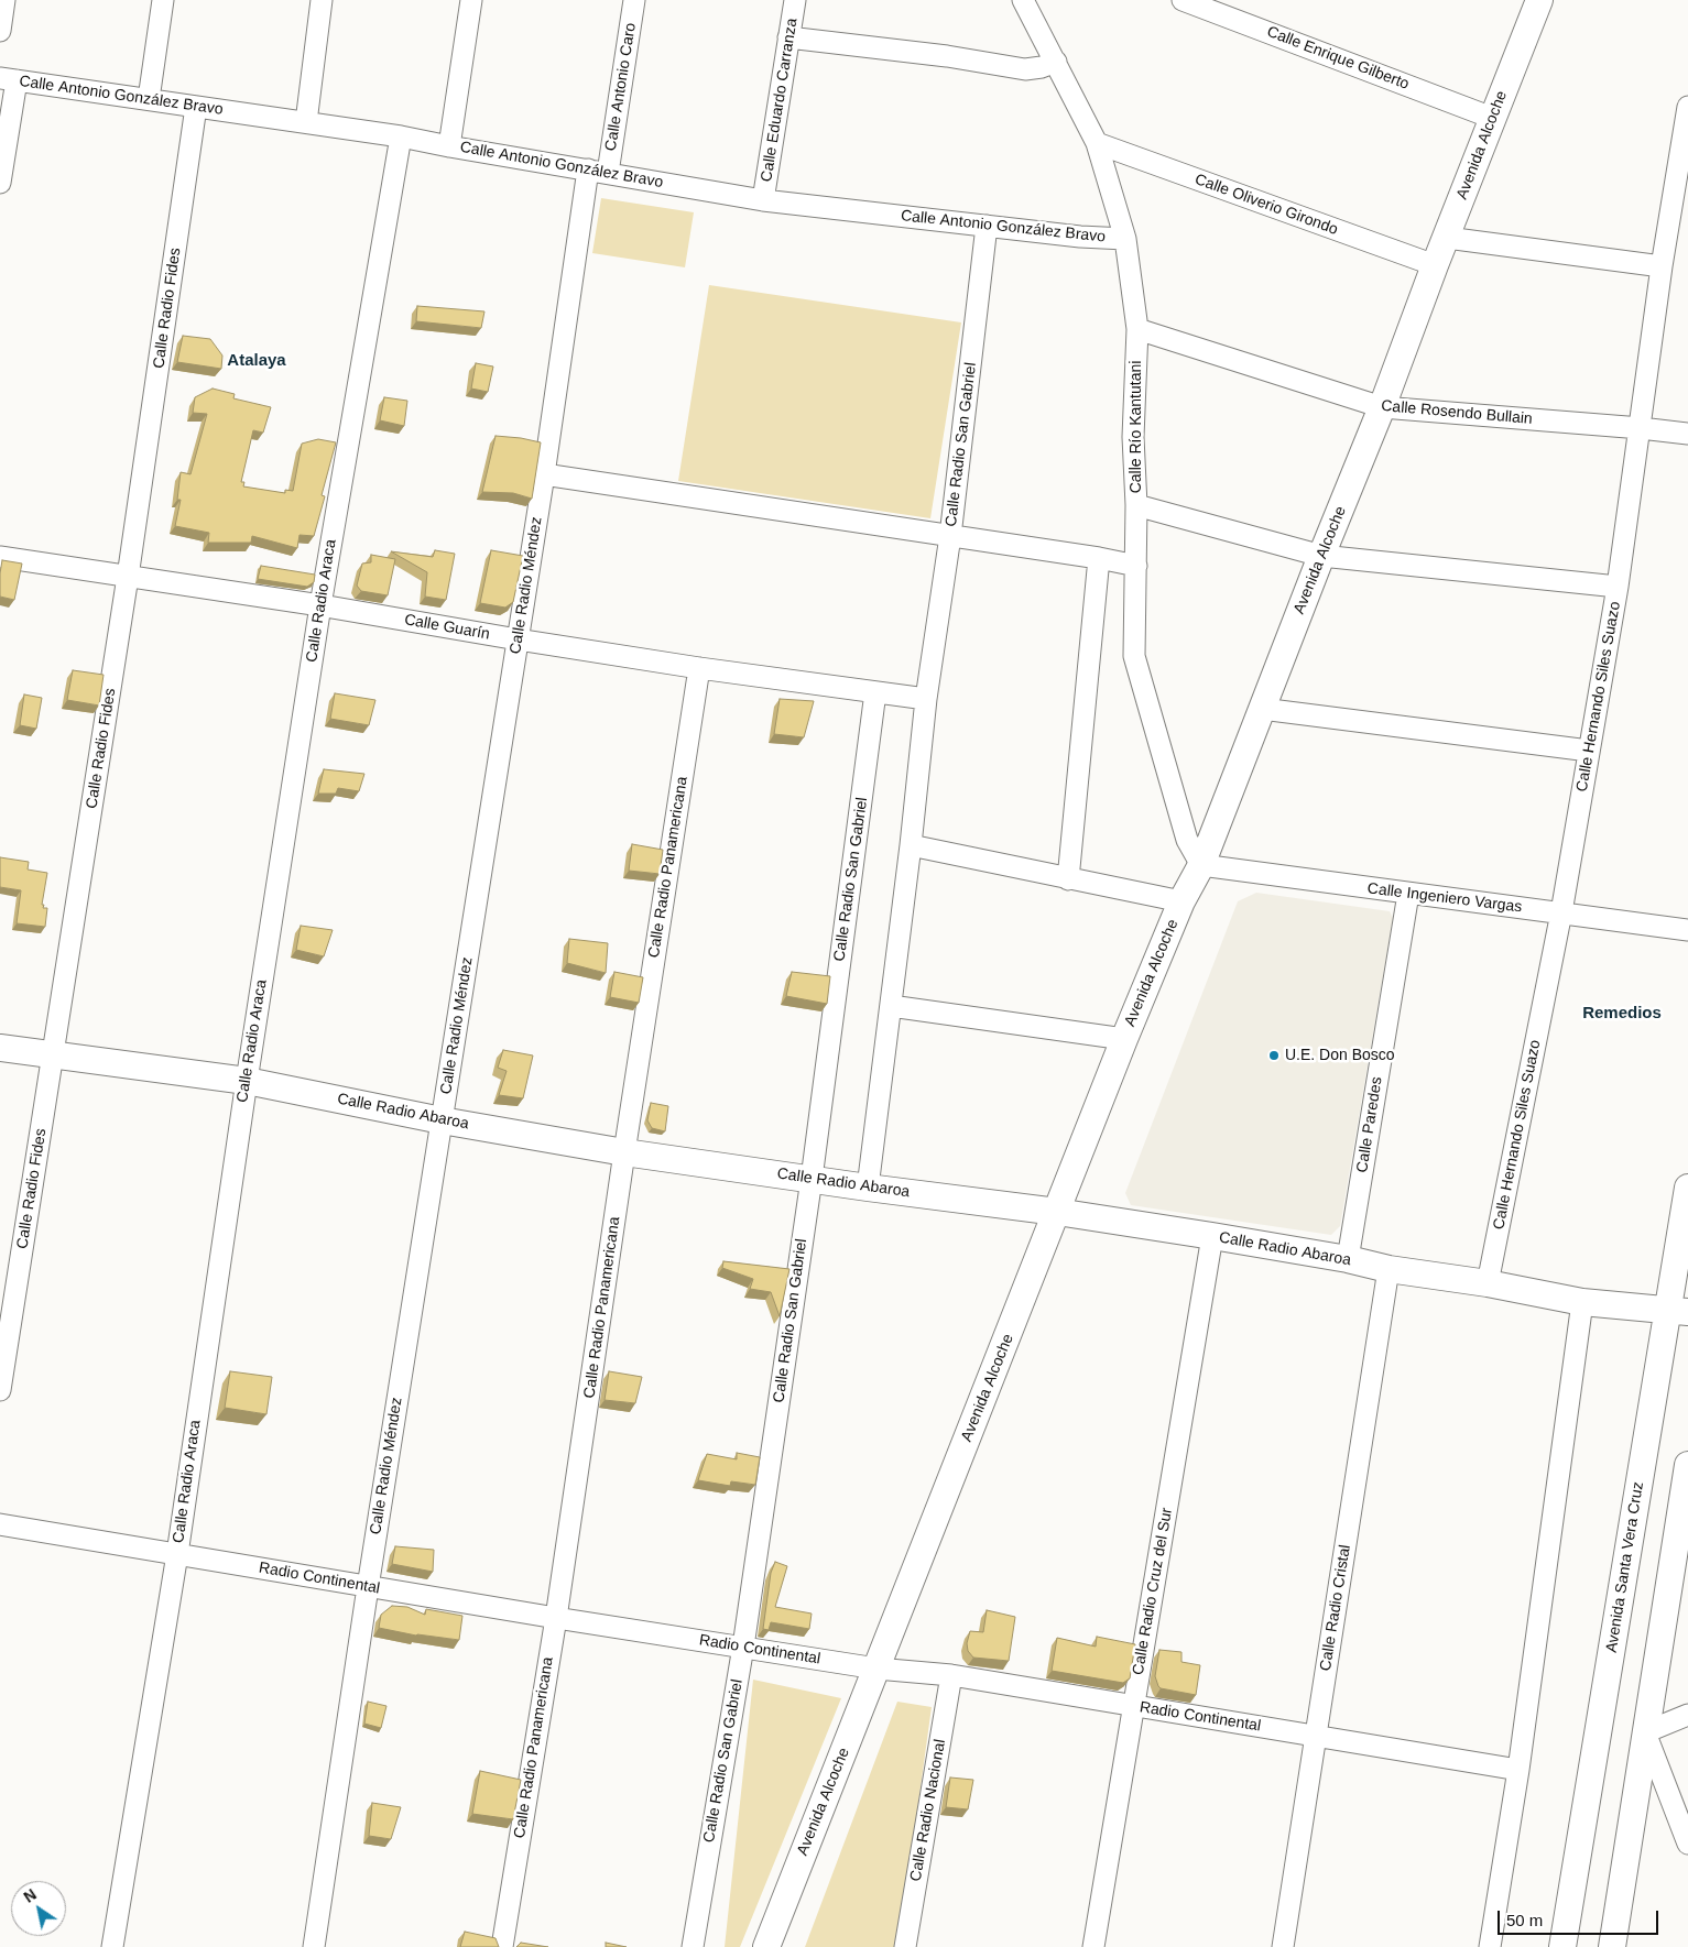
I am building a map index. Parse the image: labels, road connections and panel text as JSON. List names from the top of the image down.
{
  "streets": {
    "street": [
      "Calle Enrique Gilberto",
      "Calle Antonio Caro",
      "Calle Antonio González Bravo",
      "Calle Eduardo Carranza",
      "Avenida Alcoche",
      "Calle Oliverio Girondo",
      "Calle Radio Fides",
      "Calle Rosendo Bullain",
      "Calle Río Kantutani",
      "Calle Radio San Gabriel",
      "Calle Radio Méndez",
      "Calle Radio Araca",
      "Calle Guarín",
      "Calle Hernando Siles Suazo",
      "Calle Radio Panamericana",
      "Calle Ingeniero Vargas",
      "Calle Radio Abaroa",
      "Calle Paredes",
      "Avenida Santa Vera Cruz",
      "Radio Continental",
      "Calle Radio Cruz del Sur",
      "Calle Radio Cristal",
      "Calle Radio Nacional"
    ]
  },
  "crossings": [
    ["Calle Enrique Gilberto", "Avenida Alcoche"],
    ["Calle Antonio Caro", "Calle Antonio González Bravo"],
    ["Calle Antonio Caro", "Calle Radio Méndez"],
    ["Calle Antonio González Bravo", "Calle Eduardo Carranza"],
    ["Calle Antonio González Bravo", "Calle Radio Fides"],
    ["Calle Antonio González Bravo", "Calle Río Kantutani"],
    ["Calle Antonio González Bravo", "Calle Radio San Gabriel"],
    ["Calle Antonio González Bravo", "Calle Radio Méndez"],
    ["Calle Antonio González Bravo", "Calle Radio Araca"],
    ["Avenida Alcoche", "Calle Oliverio Girondo"],
    ["Avenida Alcoche", "Calle Rosendo Bullain"],
    ["Avenida Alcoche", "Calle Río Kantutani"],
    ["Avenida Alcoche", "Calle Ingeniero Vargas"],
    ["Avenida Alcoche", "Calle Radio Abaroa"],
    ["Avenida Alcoche", "Radio Continental"],
    ["Calle Oliverio Girondo", "Calle Río Kantutani"],
    ["Calle Radio Fides", "Calle Guarín"],
    ["Calle Radio Fides", "Calle Radio Abaroa"],
    ["Calle Rosendo Bullain", "Calle Río Kantutani"],
    ["Calle Rosendo Bullain", "Calle Hernando Siles Suazo"],
    ["Calle Río Kantutani", "Calle Ingeniero Vargas"],
    ["Calle Radio San Gabriel", "Calle Guarín"],
    ["Calle Radio San Gabriel", "Calle Radio Abaroa"],
    ["Calle Radio San Gabriel", "Radio Continental"],
    ["Calle Radio Méndez", "Calle Guarín"],
    ["Calle Radio Méndez", "Calle Radio Abaroa"],
    ["Calle Radio Méndez", "Radio Continental"],
    ["Calle Radio Araca", "Calle Guarín"],
    ["Calle Radio Araca", "Calle Radio Abaroa"],
    ["Calle Radio Araca", "Radio Continental"],
    ["Calle Guarín", "Calle Radio Panamericana"],
    ["Calle Hernando Siles Suazo", "Calle Ingeniero Vargas"],
    ["Calle Hernando Siles Suazo", "Calle Radio Abaroa"],
    ["Calle Radio Panamericana", "Calle Radio Abaroa"],
    ["Calle Radio Panamericana", "Radio Continental"],
    ["Calle Ingeniero Vargas", "Calle Paredes"],
    ["Calle Radio Abaroa", "Calle Paredes"],
    ["Calle Radio Abaroa", "Avenida Santa Vera Cruz"],
    ["Calle Radio Abaroa", "Calle Radio Cruz del Sur"],
    ["Calle Radio Abaroa", "Calle Radio Cristal"],
    ["Radio Continental", "Calle Radio Cruz del Sur"],
    ["Radio Continental", "Calle Radio Cristal"],
    ["Radio Continental", "Calle Radio Nacional"]
  ],
  "districts": ["Atalaya", "Remedios"],
  "places": ["U.E. Don Bosco"],
  "scale_bar": "50 m",
  "north": "top left"
}
